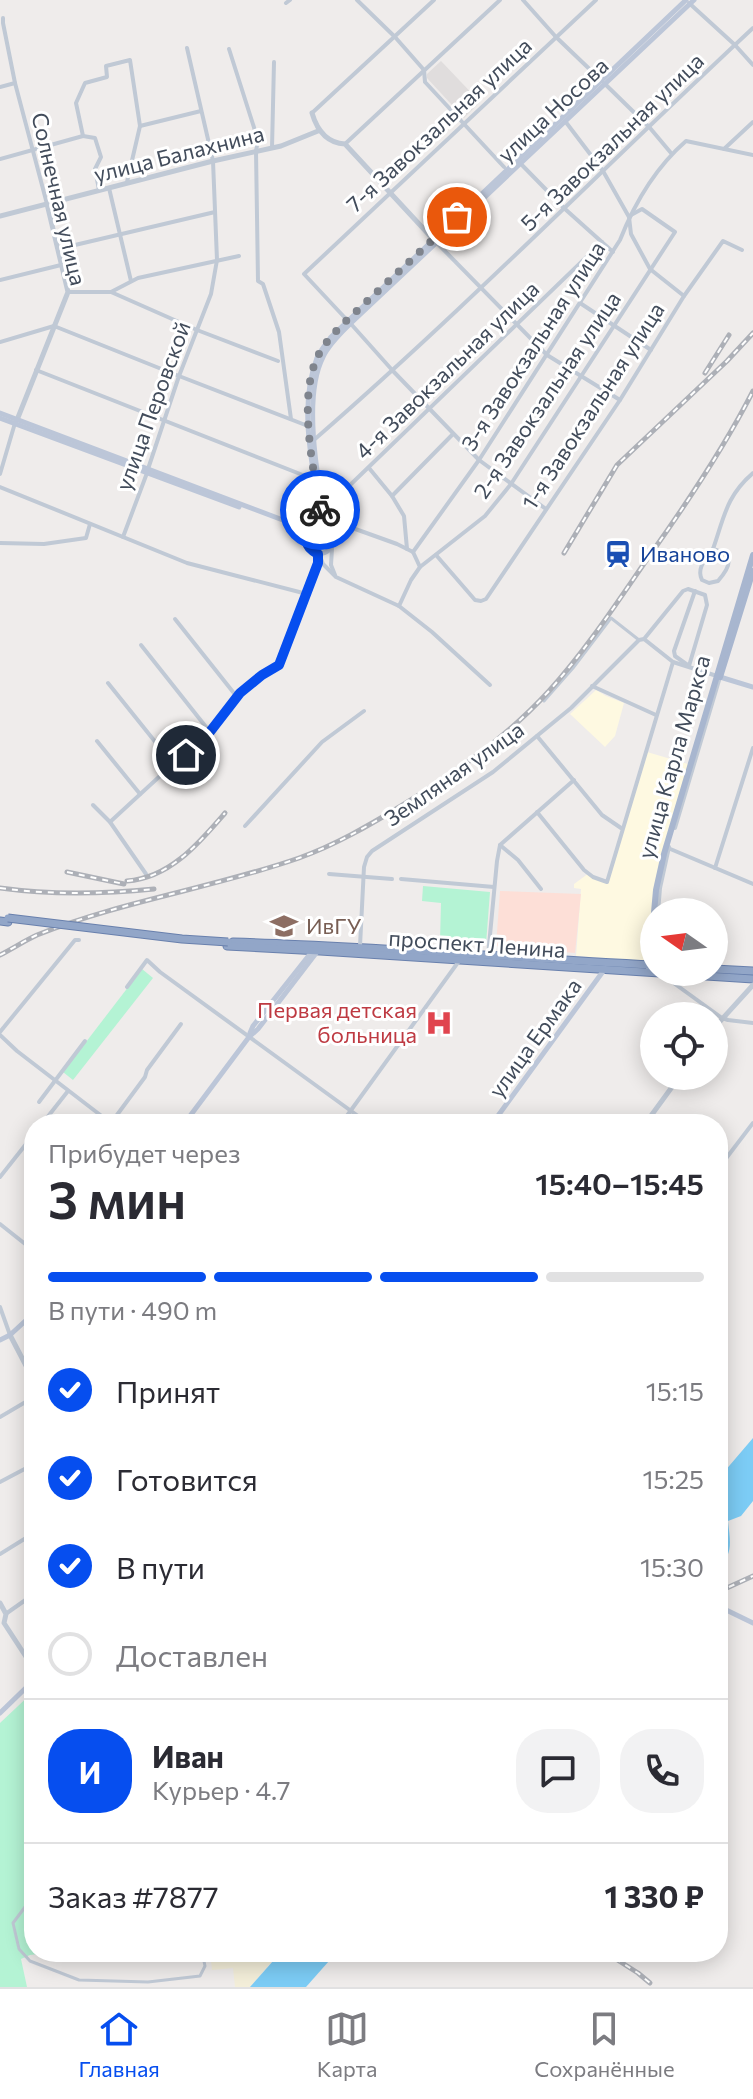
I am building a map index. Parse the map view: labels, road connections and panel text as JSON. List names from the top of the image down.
{
  "streets": {
    "highway": ["проспект Ленина"],
    "main road": ["улица Носова", "улица Карла Маркса", "улица Ермака"],
    "street": [
      "7-я Завокзальная улица",
      "5-я Завокзальная улица",
      "улица Балахнина",
      "Солнечная улица",
      "3-я Завокзальная улица",
      "4-я Завокзальная улица",
      "2-я Завокзальная улица",
      "улица Перовской",
      "1-я Завокзальная улица",
      "Земляная улица"
    ]
  },
  "crossings": [
    ["улица Носова", "7-я Завокзальная улица"],
    ["улица Носова", "5-я Завокзальная улица"],
    ["улица Балахнина", "Солнечная улица"],
    ["улица Балахнина", "улица Перовской"],
    ["3-я Завокзальная улица", "2-я Завокзальная улица"],
    ["2-я Завокзальная улица", "1-я Завокзальная улица"],
    ["проспект Ленина", "улица Ермака"]
  ],
  "places": {
    "station": ["Иваново"],
    "school or university": ["ИвГУ"],
    "hospital": ["Первая детская больница"]
  },
  "north": "left",
  "page": {
    "heading": ["3 мин", "Прибудет через", "15:40–15:45"],
    "panel": [
      "Иван",
      "Курьер · 4.7",
      "Заказ #7877",
      "1 330 ₽"
    ],
    "bar": "В пути · 490 m",
    "list": [
      ["Принят", "15:15"],
      ["Готовится", "15:25"],
      ["В пути", "15:30"],
      "Доставлен"
    ],
    "round": "И",
    "tabs": ["Главная", "Карта", "Сохранённые"]
  }
}
